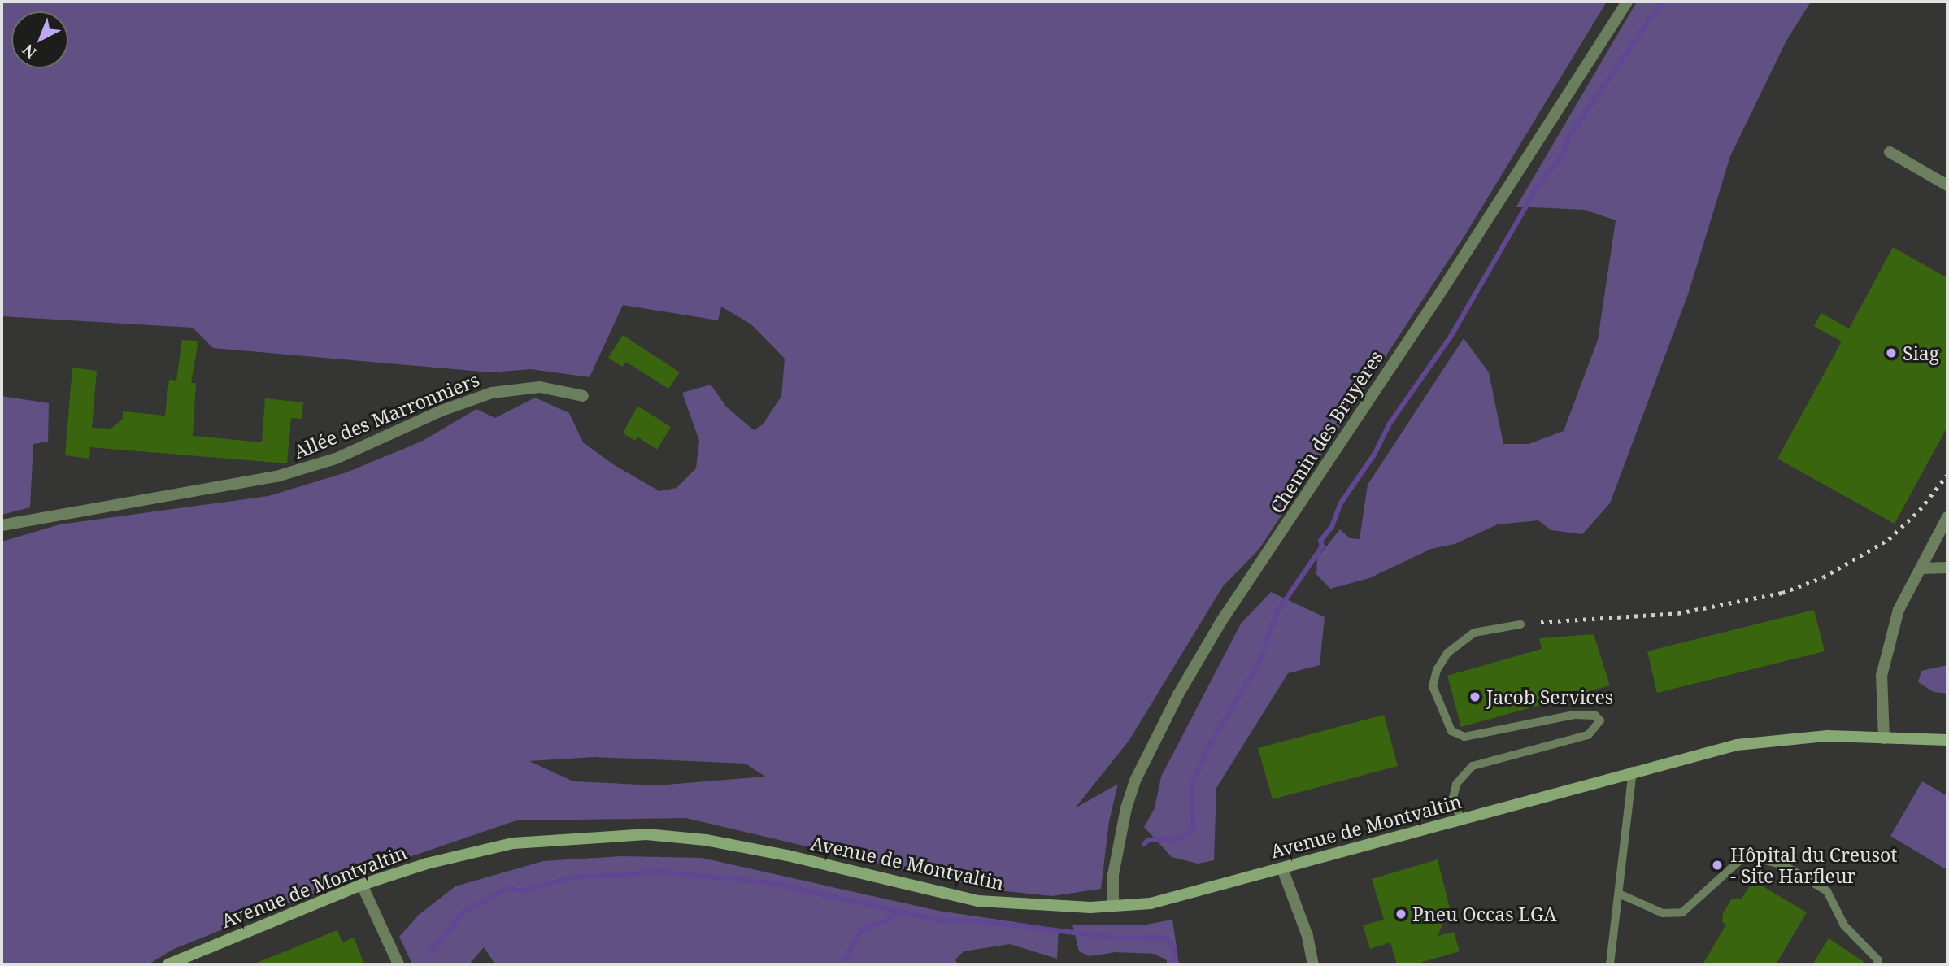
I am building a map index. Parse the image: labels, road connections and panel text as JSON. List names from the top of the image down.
{
  "streets": {
    "street": ["Allée des Marronniers", "Chemin des Bruyères", "Avenue de Montvaltin"]
  },
  "crossings": [
    ["Chemin des Bruyères", "Avenue de Montvaltin"]
  ],
  "places": [
    "Siag",
    "Jacob Services",
    "Hôpital du Creusot - Site Harfleur",
    "Pneu Occas LGA"
  ],
  "north": "bottom left"
}
